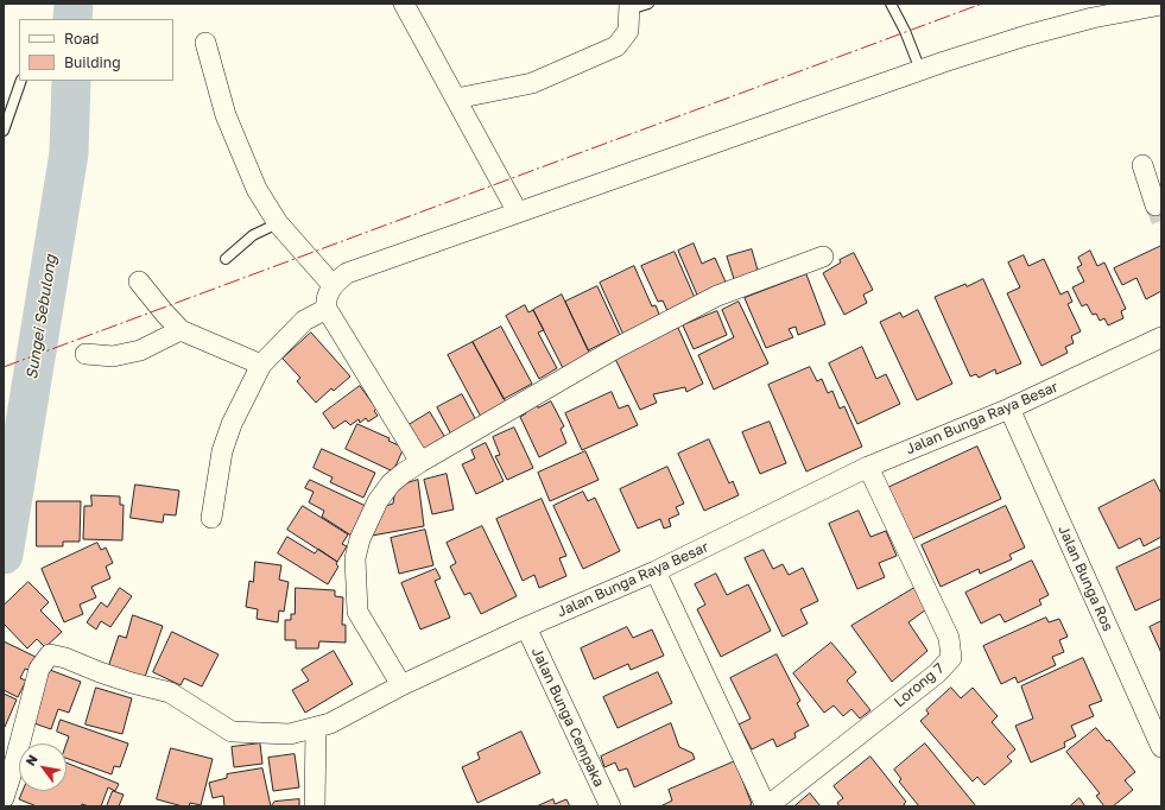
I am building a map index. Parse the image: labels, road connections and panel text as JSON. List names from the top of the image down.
{
  "streets": {
    "street": [
      "Jalan Bunga Raya Besar",
      "Jalan Bunga Ros",
      "Lorong 7",
      "Jalan Bunga Cempaka"
    ]
  },
  "crossings": [
    ["Jalan Bunga Raya Besar", "Jalan Bunga Ros"],
    ["Jalan Bunga Raya Besar", "Lorong 7"],
    ["Jalan Bunga Raya Besar", "Jalan Bunga Cempaka"]
  ],
  "water": ["Sungei Sebulong"],
  "legend": ["Road", "Building"],
  "north": "top left"
}
